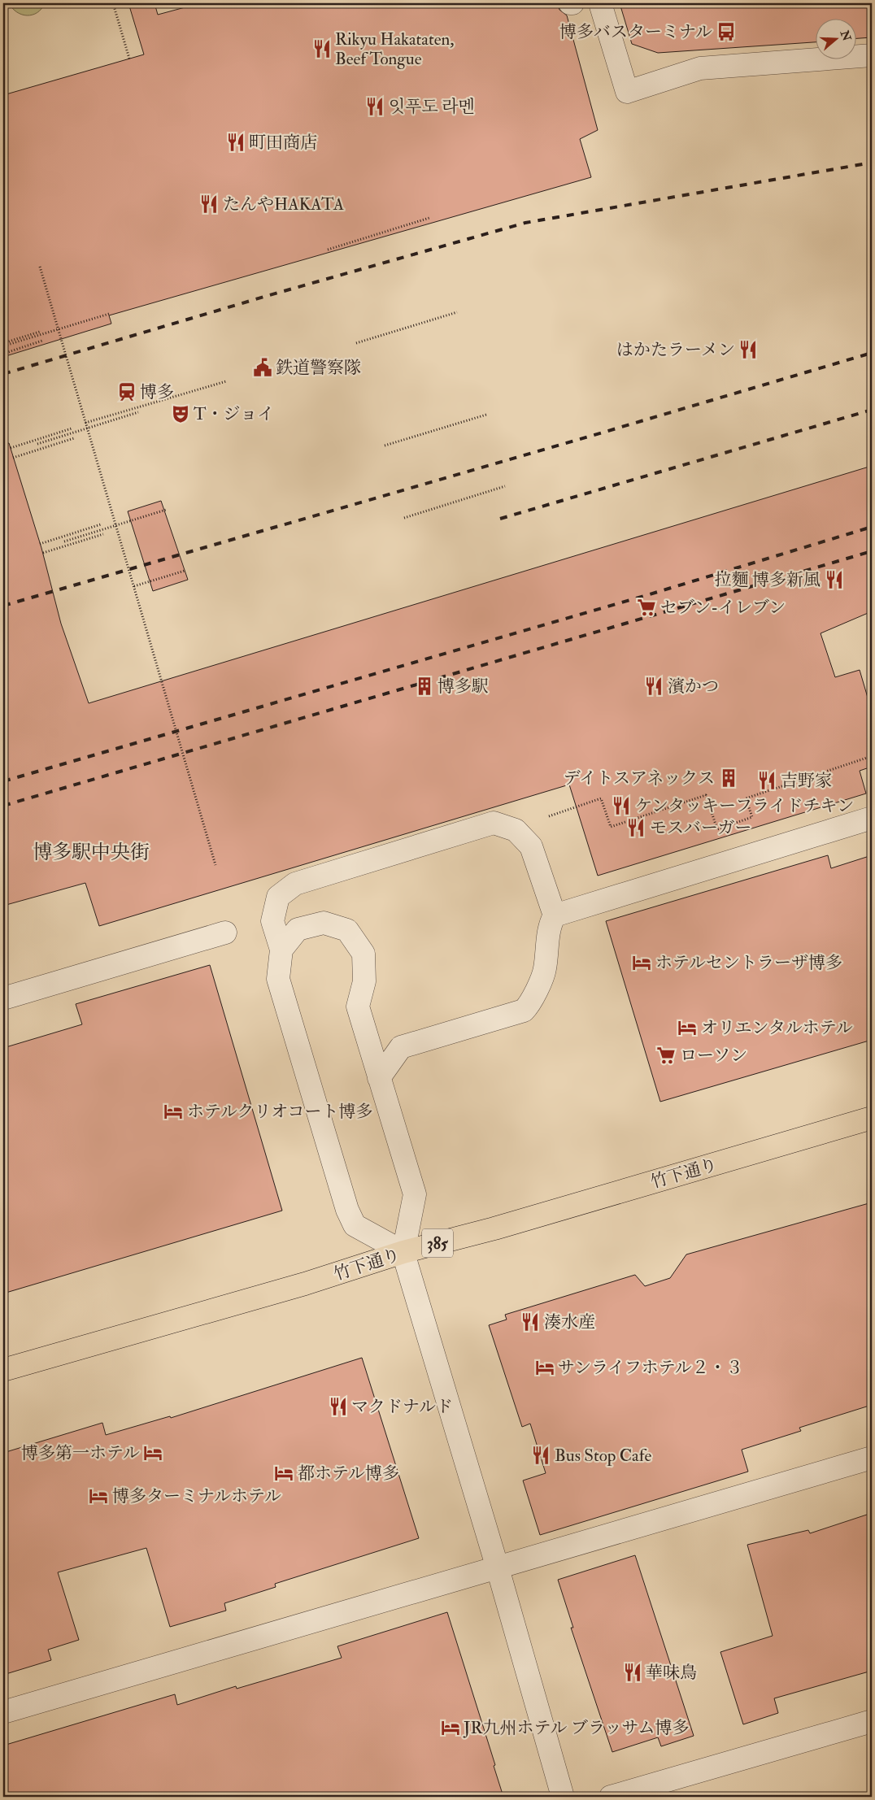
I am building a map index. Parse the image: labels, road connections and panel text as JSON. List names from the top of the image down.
{
  "streets": {
    "highway": ["竹下通り", "385"]
  },
  "districts": ["博多駅中央街"],
  "places": {
    "bus stop": ["博多バスターミナル"],
    "restaurant": [
      "Rikyu Hakataten, Beef Tongue",
      "잇푸도 라멘",
      "町田商店",
      "たんやHAKATA",
      "はかたラーメン",
      "拉麵 博多新風",
      "濱かつ",
      "吉野家",
      "ケンタッキーフライドチキン",
      "モスバーガー",
      "湊水産",
      "マクドナルド",
      "Bus Stop Cafe",
      "華味鳥"
    ],
    "public building": ["鉄道警察隊"],
    "station": ["博多"],
    "theatre": ["T・ジョイ"],
    "supermarket": ["セブン-イレブン", "ローソン"],
    "building": ["博多駅", "デイトスアネックス"],
    "hotel": [
      "ホテルセントラーザ博多",
      "オリエンタルホテル",
      "ホテルクリオコート博多",
      "サンライフホテル２・３",
      "博多第一ホテル",
      "都ホテル博多",
      "博多ターミナルホテル",
      "JR九州ホテル ブラッサム博多"
    ]
  },
  "north": "right"
}
